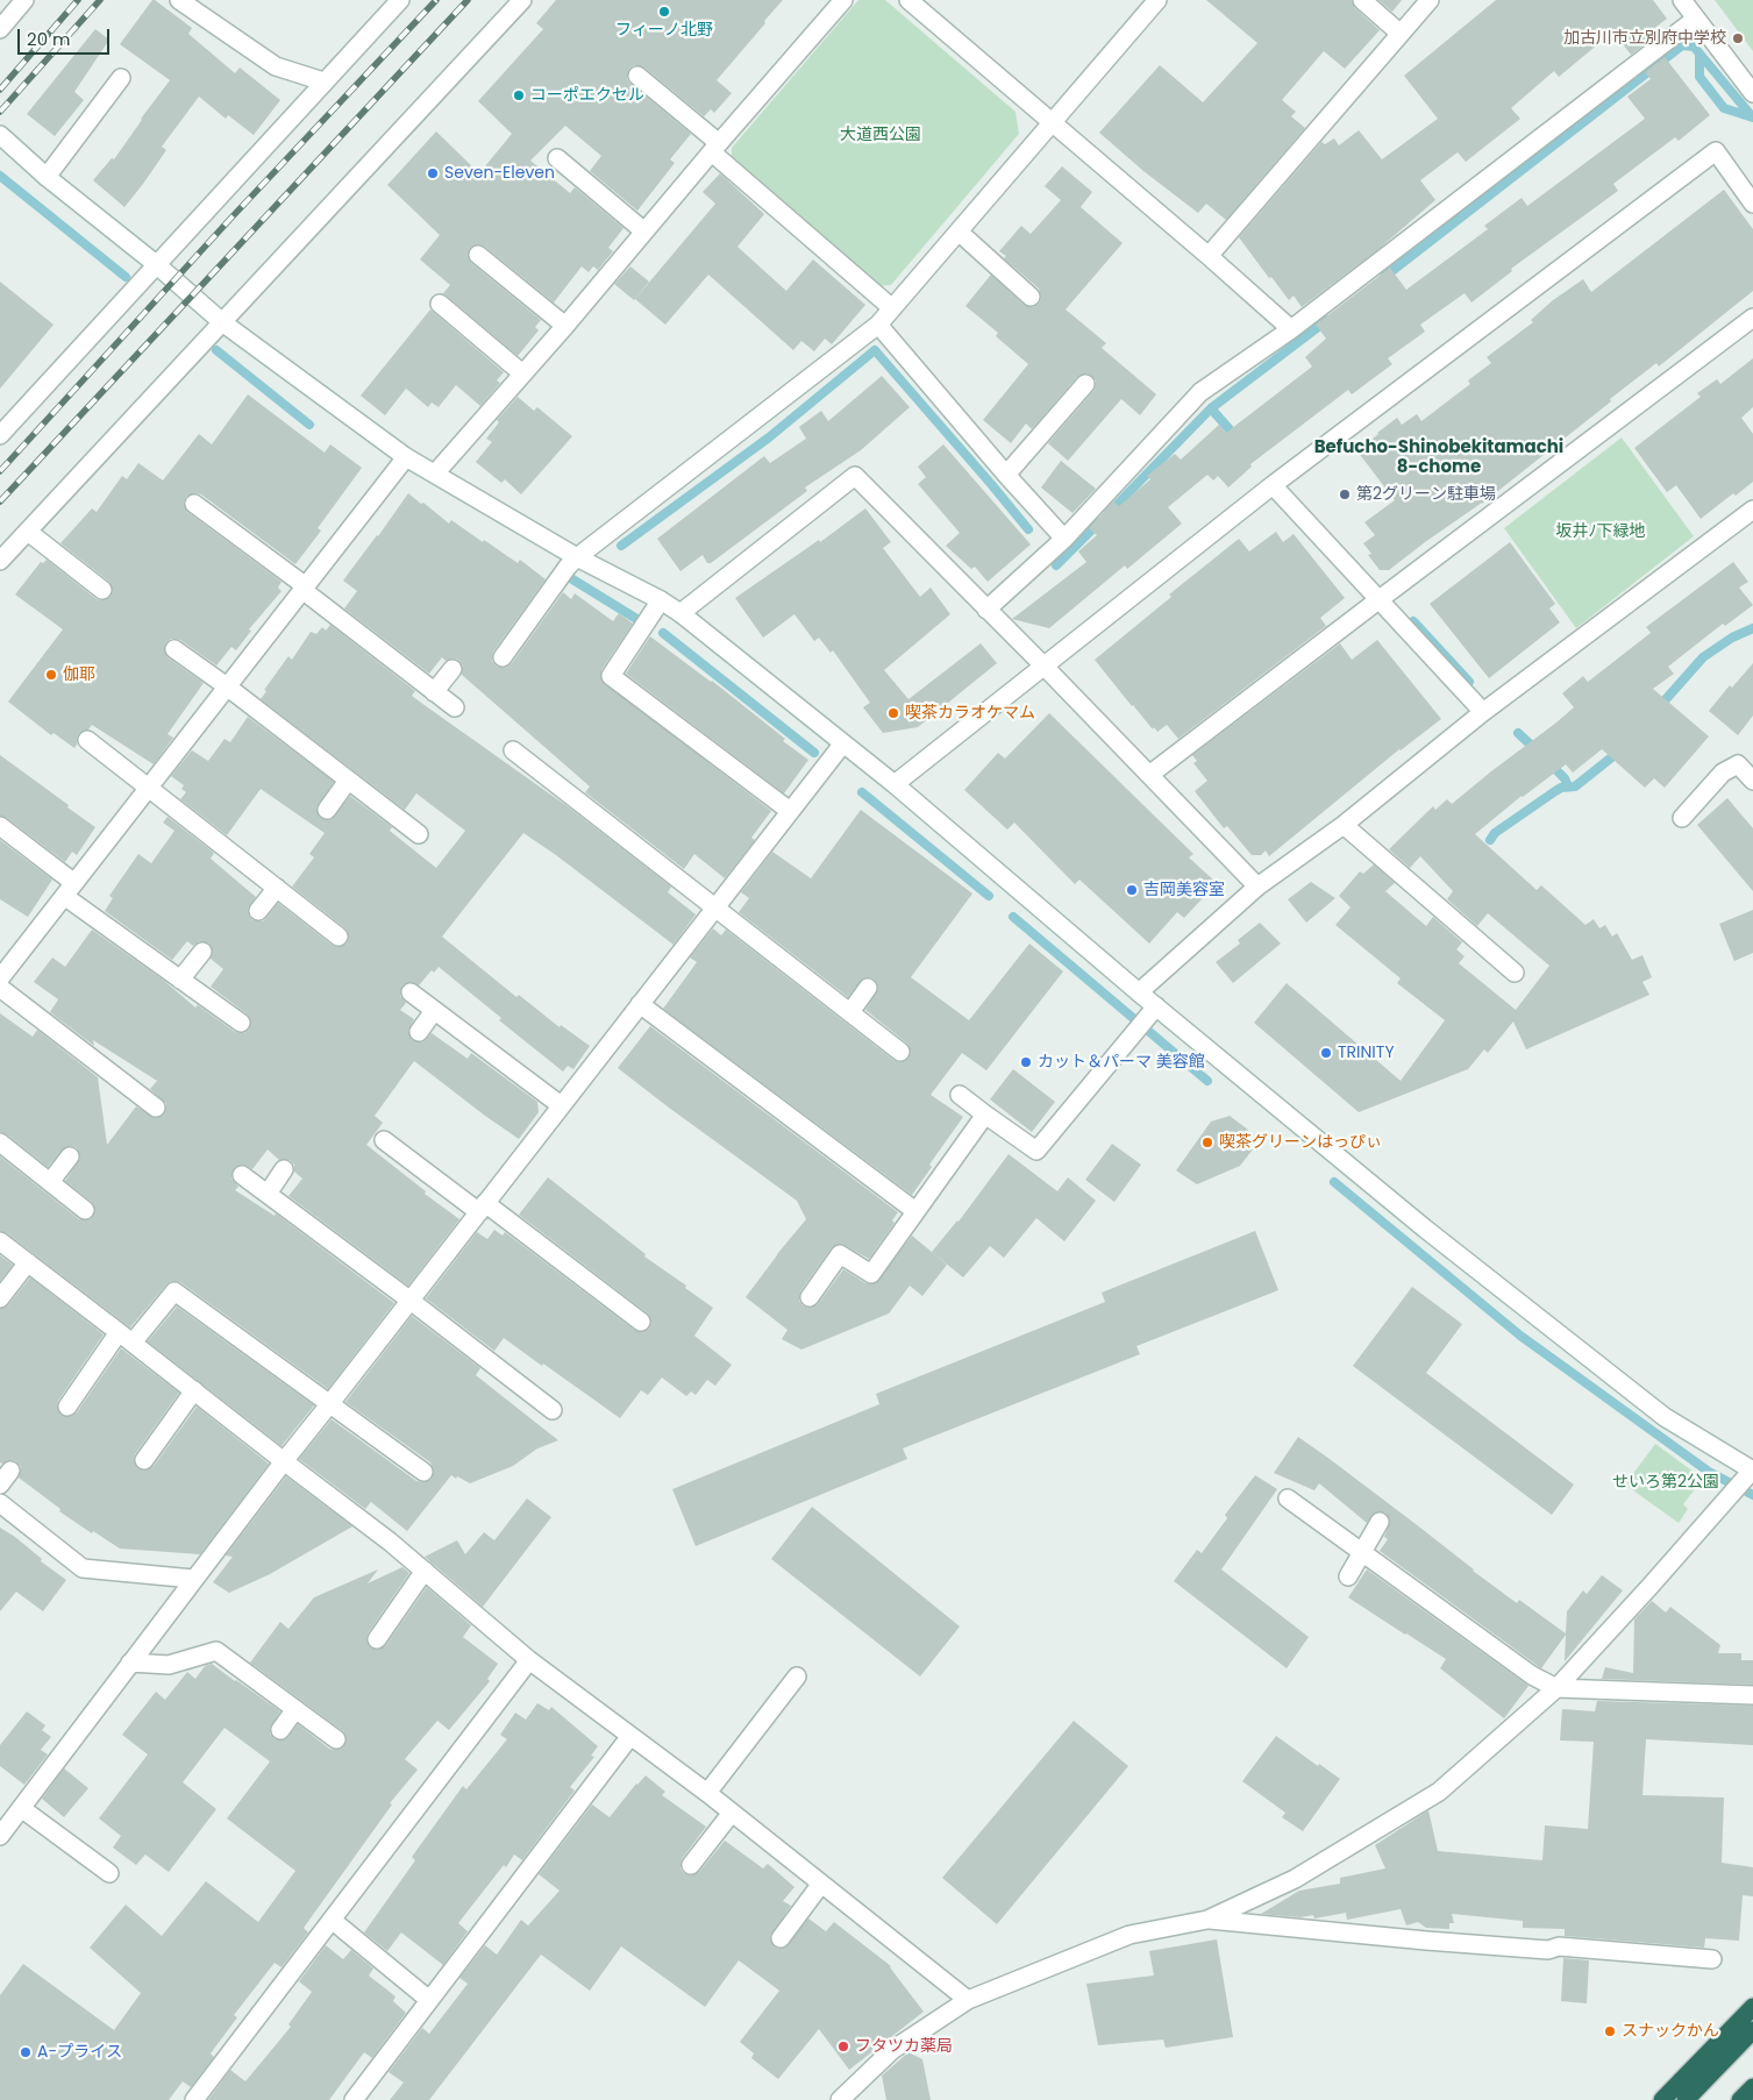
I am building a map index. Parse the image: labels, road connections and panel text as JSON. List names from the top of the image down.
{
  "districts": ["Befucho-Shinobekitamachi 8-chome"],
  "parks": ["大道西公園", "坂井ﾉ下緑地", "せいろ第2公園"],
  "places": [
    "フィーノ北野",
    "加古川市立別府中学校",
    "コーポエクセル",
    "Seven-Eleven",
    "第2グリーン駐車場",
    "伽耶",
    "喫茶カラオケマム",
    "吉岡美容室",
    "TRINITY",
    "カット＆パーマ 美容館",
    "喫茶グリーンはっぴぃ",
    "スナックかん",
    "フタツカ薬局",
    "A-プライス"
  ],
  "scale_bar": "20 m"
}
